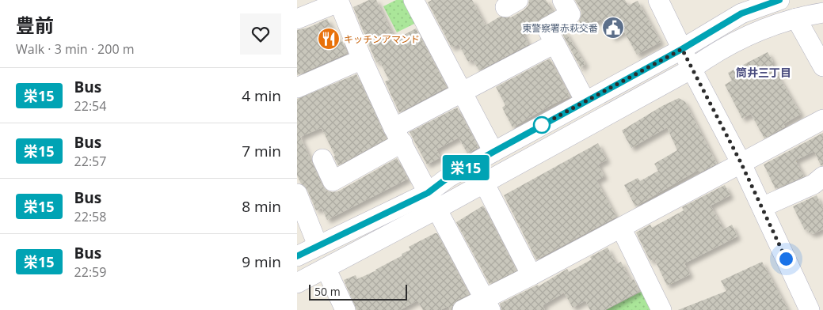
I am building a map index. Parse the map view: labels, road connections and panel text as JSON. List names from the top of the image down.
{
  "districts": ["筒井三丁目"],
  "places": {
    "public building": ["東警察署赤萩交番"],
    "restaurant": ["キッチンアマンド"]
  },
  "lines": ["bus line 栄15"],
  "scale_bar": "50 m",
  "page": {
    "heading": ["豊前", "Walk · 3 min · 200 m"],
    "on_map": "栄15",
    "list": [
      {
        "mark": "栄15",
        "name": "Bus",
        "note": "22:54",
        "value": "4 min"
      },
      {
        "mark": "栄15",
        "name": "Bus",
        "note": "22:57",
        "value": "7 min"
      },
      {
        "mark": "栄15",
        "name": "Bus",
        "note": "22:58",
        "value": "8 min"
      },
      {
        "mark": "栄15",
        "name": "Bus",
        "note": "22:59",
        "value": "9 min"
      }
    ],
    "scale": "50 m"
  }
}
